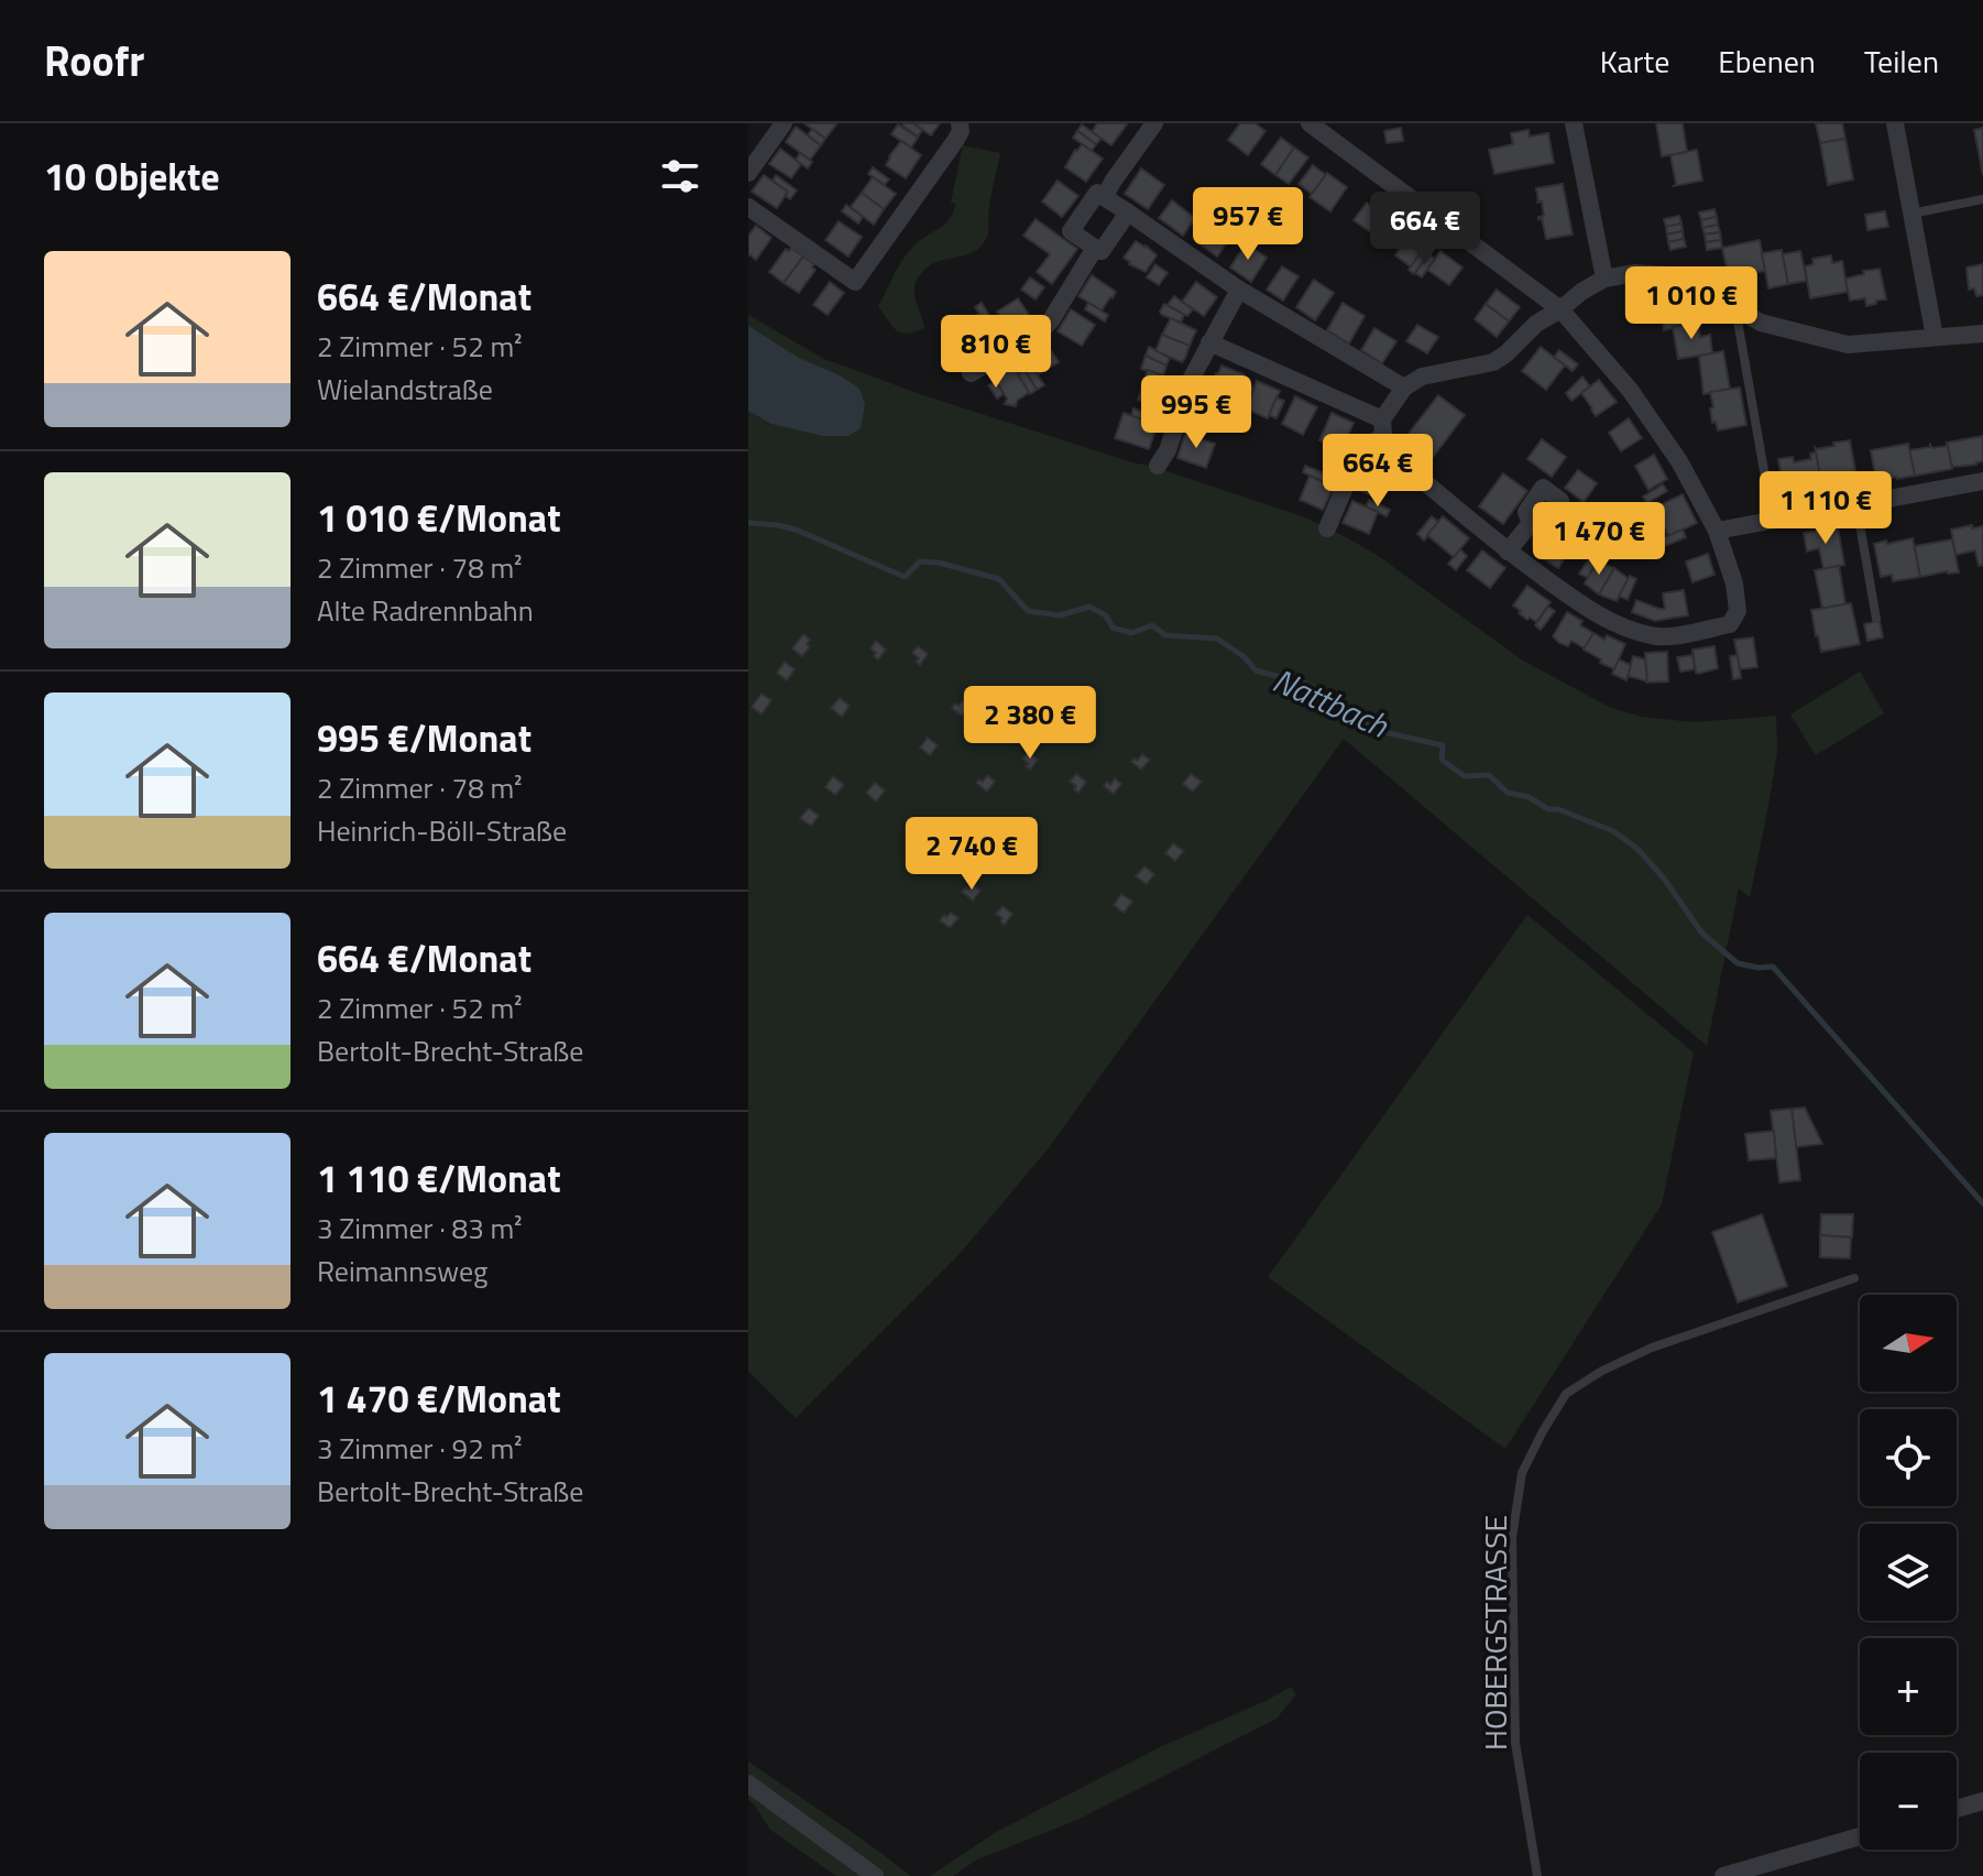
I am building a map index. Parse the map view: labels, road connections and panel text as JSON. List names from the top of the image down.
{
  "streets": {
    "lane": ["HOBERGSTRASSE"]
  },
  "water": ["Nattbach"],
  "north": "right",
  "page": {
    "header": "Roofr",
    "nav": ["Karte", "Ebenen", "Teilen"],
    "heading": "10 Objekte",
    "price": [
      "957 €",
      "664 €",
      "1 010 €",
      "810 €",
      "995 €",
      "664 €",
      "1 110 €",
      "1 470 €",
      "2 380 €",
      "2 740 €"
    ],
    "list": [
      {
        "name": "664 €/Monat",
        "note": "2 Zimmer · 52 m² · Wielandstraße"
      },
      {
        "name": "1 010 €/Monat",
        "note": "2 Zimmer · 78 m² · Alte Radrennbahn"
      },
      {
        "name": "995 €/Monat",
        "note": "2 Zimmer · 78 m² · Heinrich-Böll-Straße"
      },
      {
        "name": "664 €/Monat",
        "note": "2 Zimmer · 52 m² · Bertolt-Brecht-Straße"
      },
      {
        "name": "1 110 €/Monat",
        "note": "3 Zimmer · 83 m² · Reimannsweg"
      },
      {
        "name": "1 470 €/Monat",
        "note": "3 Zimmer · 92 m² · Bertolt-Brecht-Straße"
      }
    ],
    "map_buttons": ["+", "−"]
  }
}
